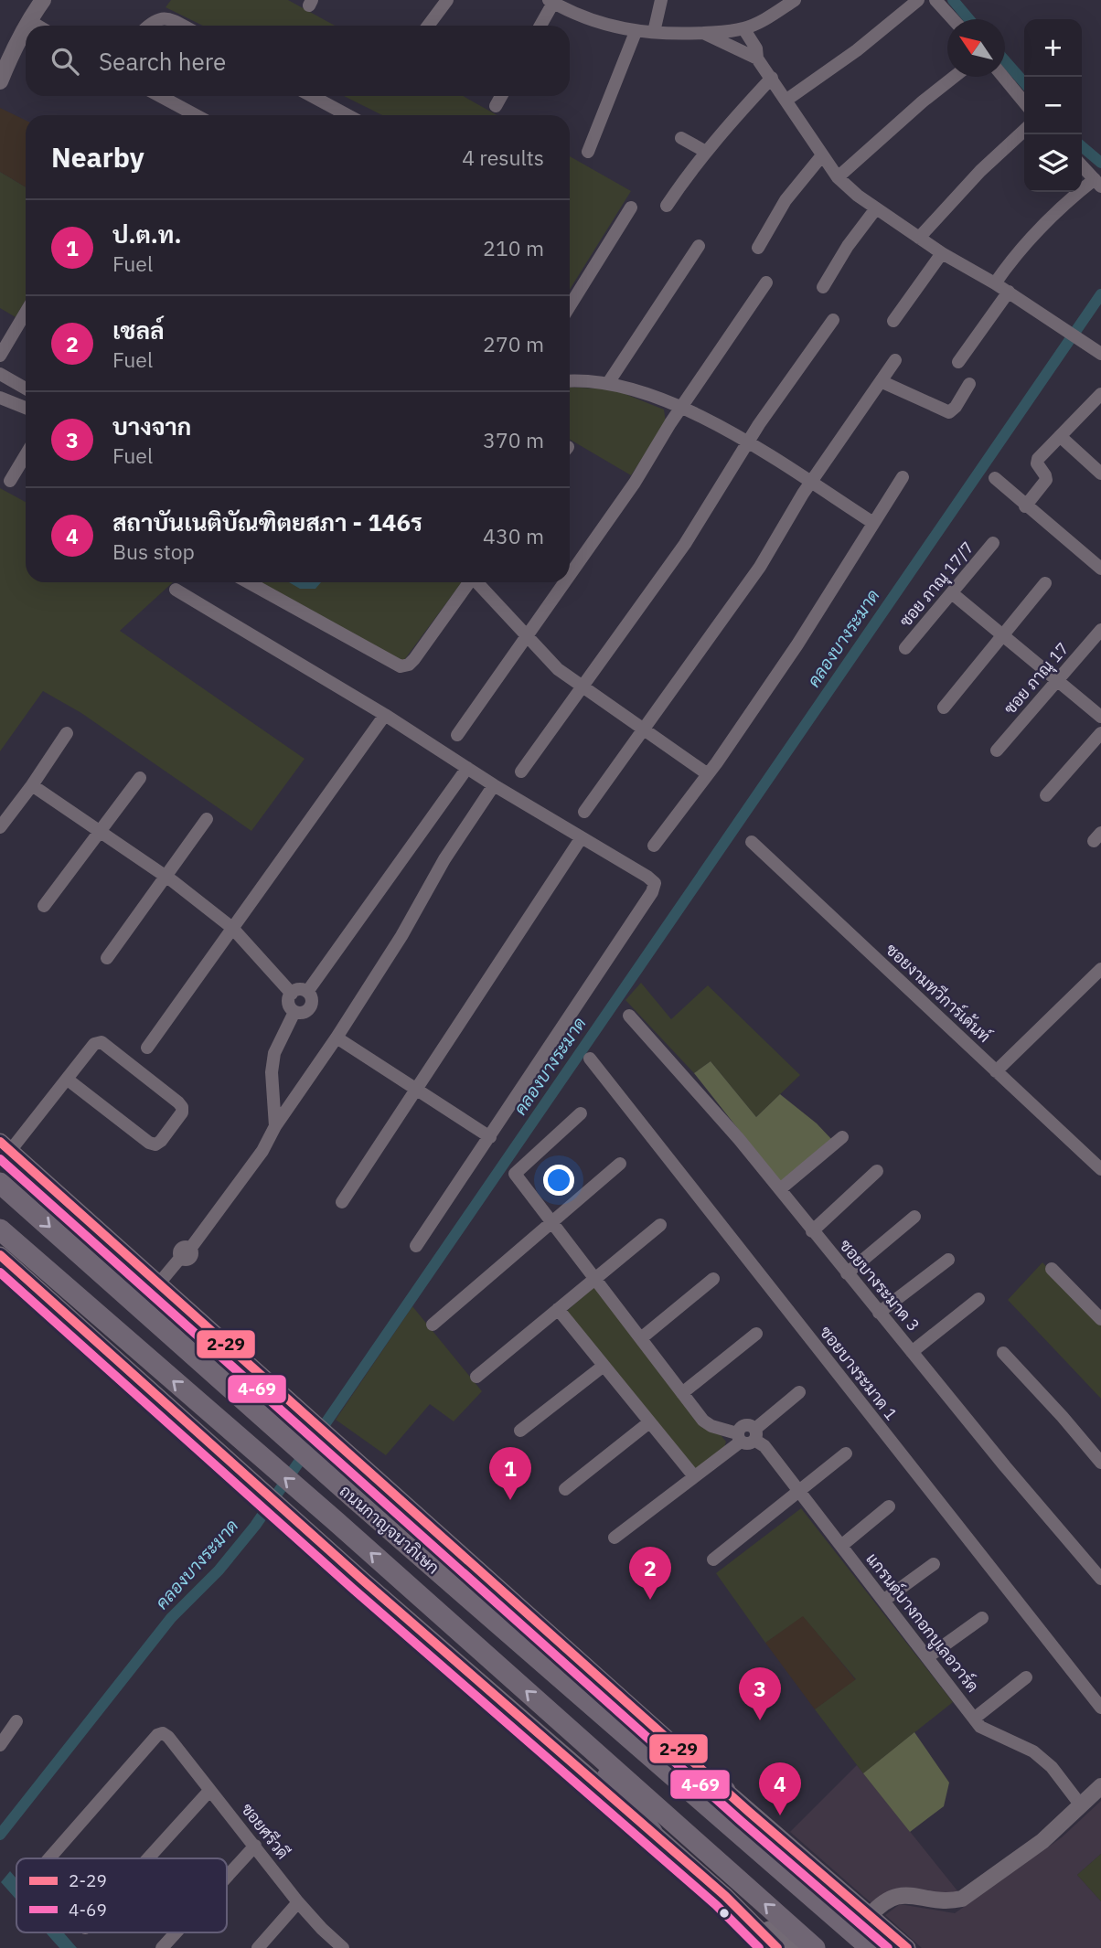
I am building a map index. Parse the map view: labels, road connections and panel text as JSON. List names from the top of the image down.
{
  "streets": {
    "highway": ["ถนนกาญจนาภิเษก"],
    "street": [
      "ซอย ภาณุ 17/7",
      "ซอย ภาณุ 17",
      "ซอยงามทวีการ์เด้นท์",
      "ซอยบางระมาด 3",
      "ซอยบางระมาด 1",
      "แกรนด์บางกอกบูเลอวาร์ด",
      "ซอยศรีวดี"
    ]
  },
  "water": ["คลองบางระมาด"],
  "lines": ["transit line 2-29", "transit line 4-69"],
  "legend": ["2-29", "4-69"],
  "north": "top left",
  "page": {
    "map_buttons": ["+", "−"],
    "search": "Search here",
    "heading": ["Nearby", "4 results"],
    "list": [
      {
        "mark": "1",
        "name": "ป.ต.ท.",
        "note": "Fuel",
        "value": "210 m"
      },
      {
        "mark": "2",
        "name": "เชลล์",
        "note": "Fuel",
        "value": "270 m"
      },
      {
        "mark": "3",
        "name": "บางจาก",
        "note": "Fuel",
        "value": "370 m"
      },
      {
        "mark": "4",
        "name": "สถาบันเนติบัณฑิตยสภา - 146ร",
        "note": "Bus stop",
        "value": "430 m"
      }
    ],
    "pins": [
      "1",
      "2",
      "3",
      "4"
    ]
  }
}
